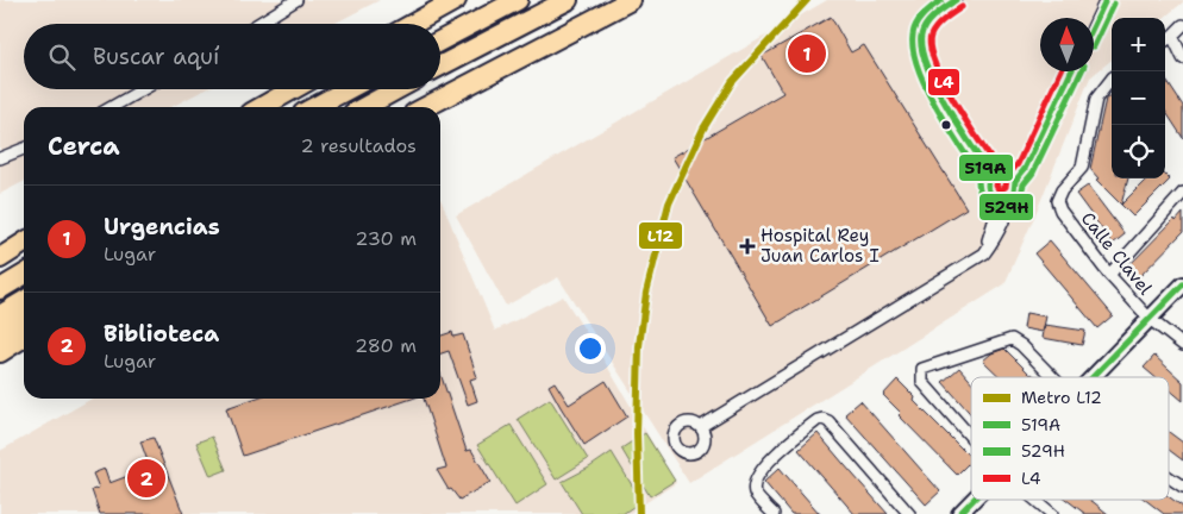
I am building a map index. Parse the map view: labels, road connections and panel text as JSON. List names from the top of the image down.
{
  "streets": {
    "street": ["Calle Clavel"]
  },
  "places": {
    "health": ["Hospital Rey Juan Carlos I"]
  },
  "lines": [
    "metro line L12",
    "transit line 519A",
    "transit line 529H",
    "transit line L4"
  ],
  "legend": [
    "Metro L12",
    "519A",
    "529H",
    "L4"
  ],
  "north": "top",
  "page": {
    "map_buttons": ["+", "−"],
    "search": "Buscar aquí",
    "pins": ["1", "2"],
    "heading": ["Cerca", "2 resultados"],
    "list": [
      {
        "mark": "1",
        "name": "Urgencias",
        "note": "Lugar",
        "value": "230 m"
      },
      {
        "mark": "2",
        "name": "Biblioteca",
        "note": "Lugar",
        "value": "280 m"
      }
    ]
  }
}
